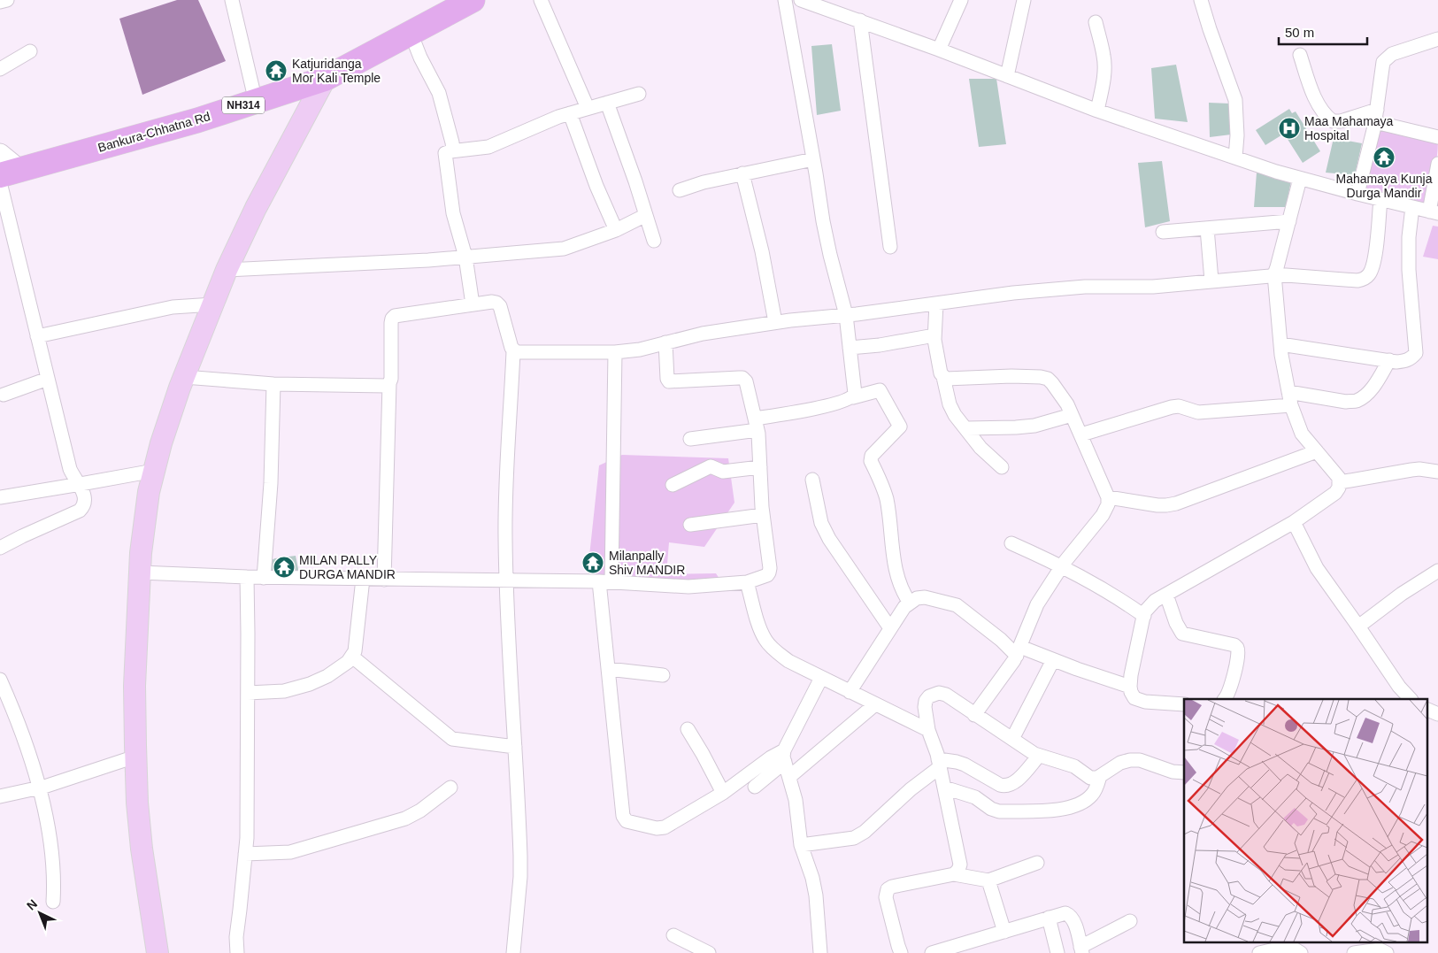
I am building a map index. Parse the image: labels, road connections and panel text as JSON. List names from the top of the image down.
{
  "streets": {
    "highway": ["NH314", "Bankura-Chhatna Rd"]
  },
  "places": {
    "temple": [
      "Katjuridanga Mor Kali Temple",
      "Mahamaya Kunja Durga Mandir",
      "Milanpally Shiv MANDIR",
      "MILAN PALLY DURGA MANDIR"
    ],
    "hospital": ["Maa Mahamaya Hospital"]
  },
  "scale_bar": "50 m",
  "north": "top left"
}
